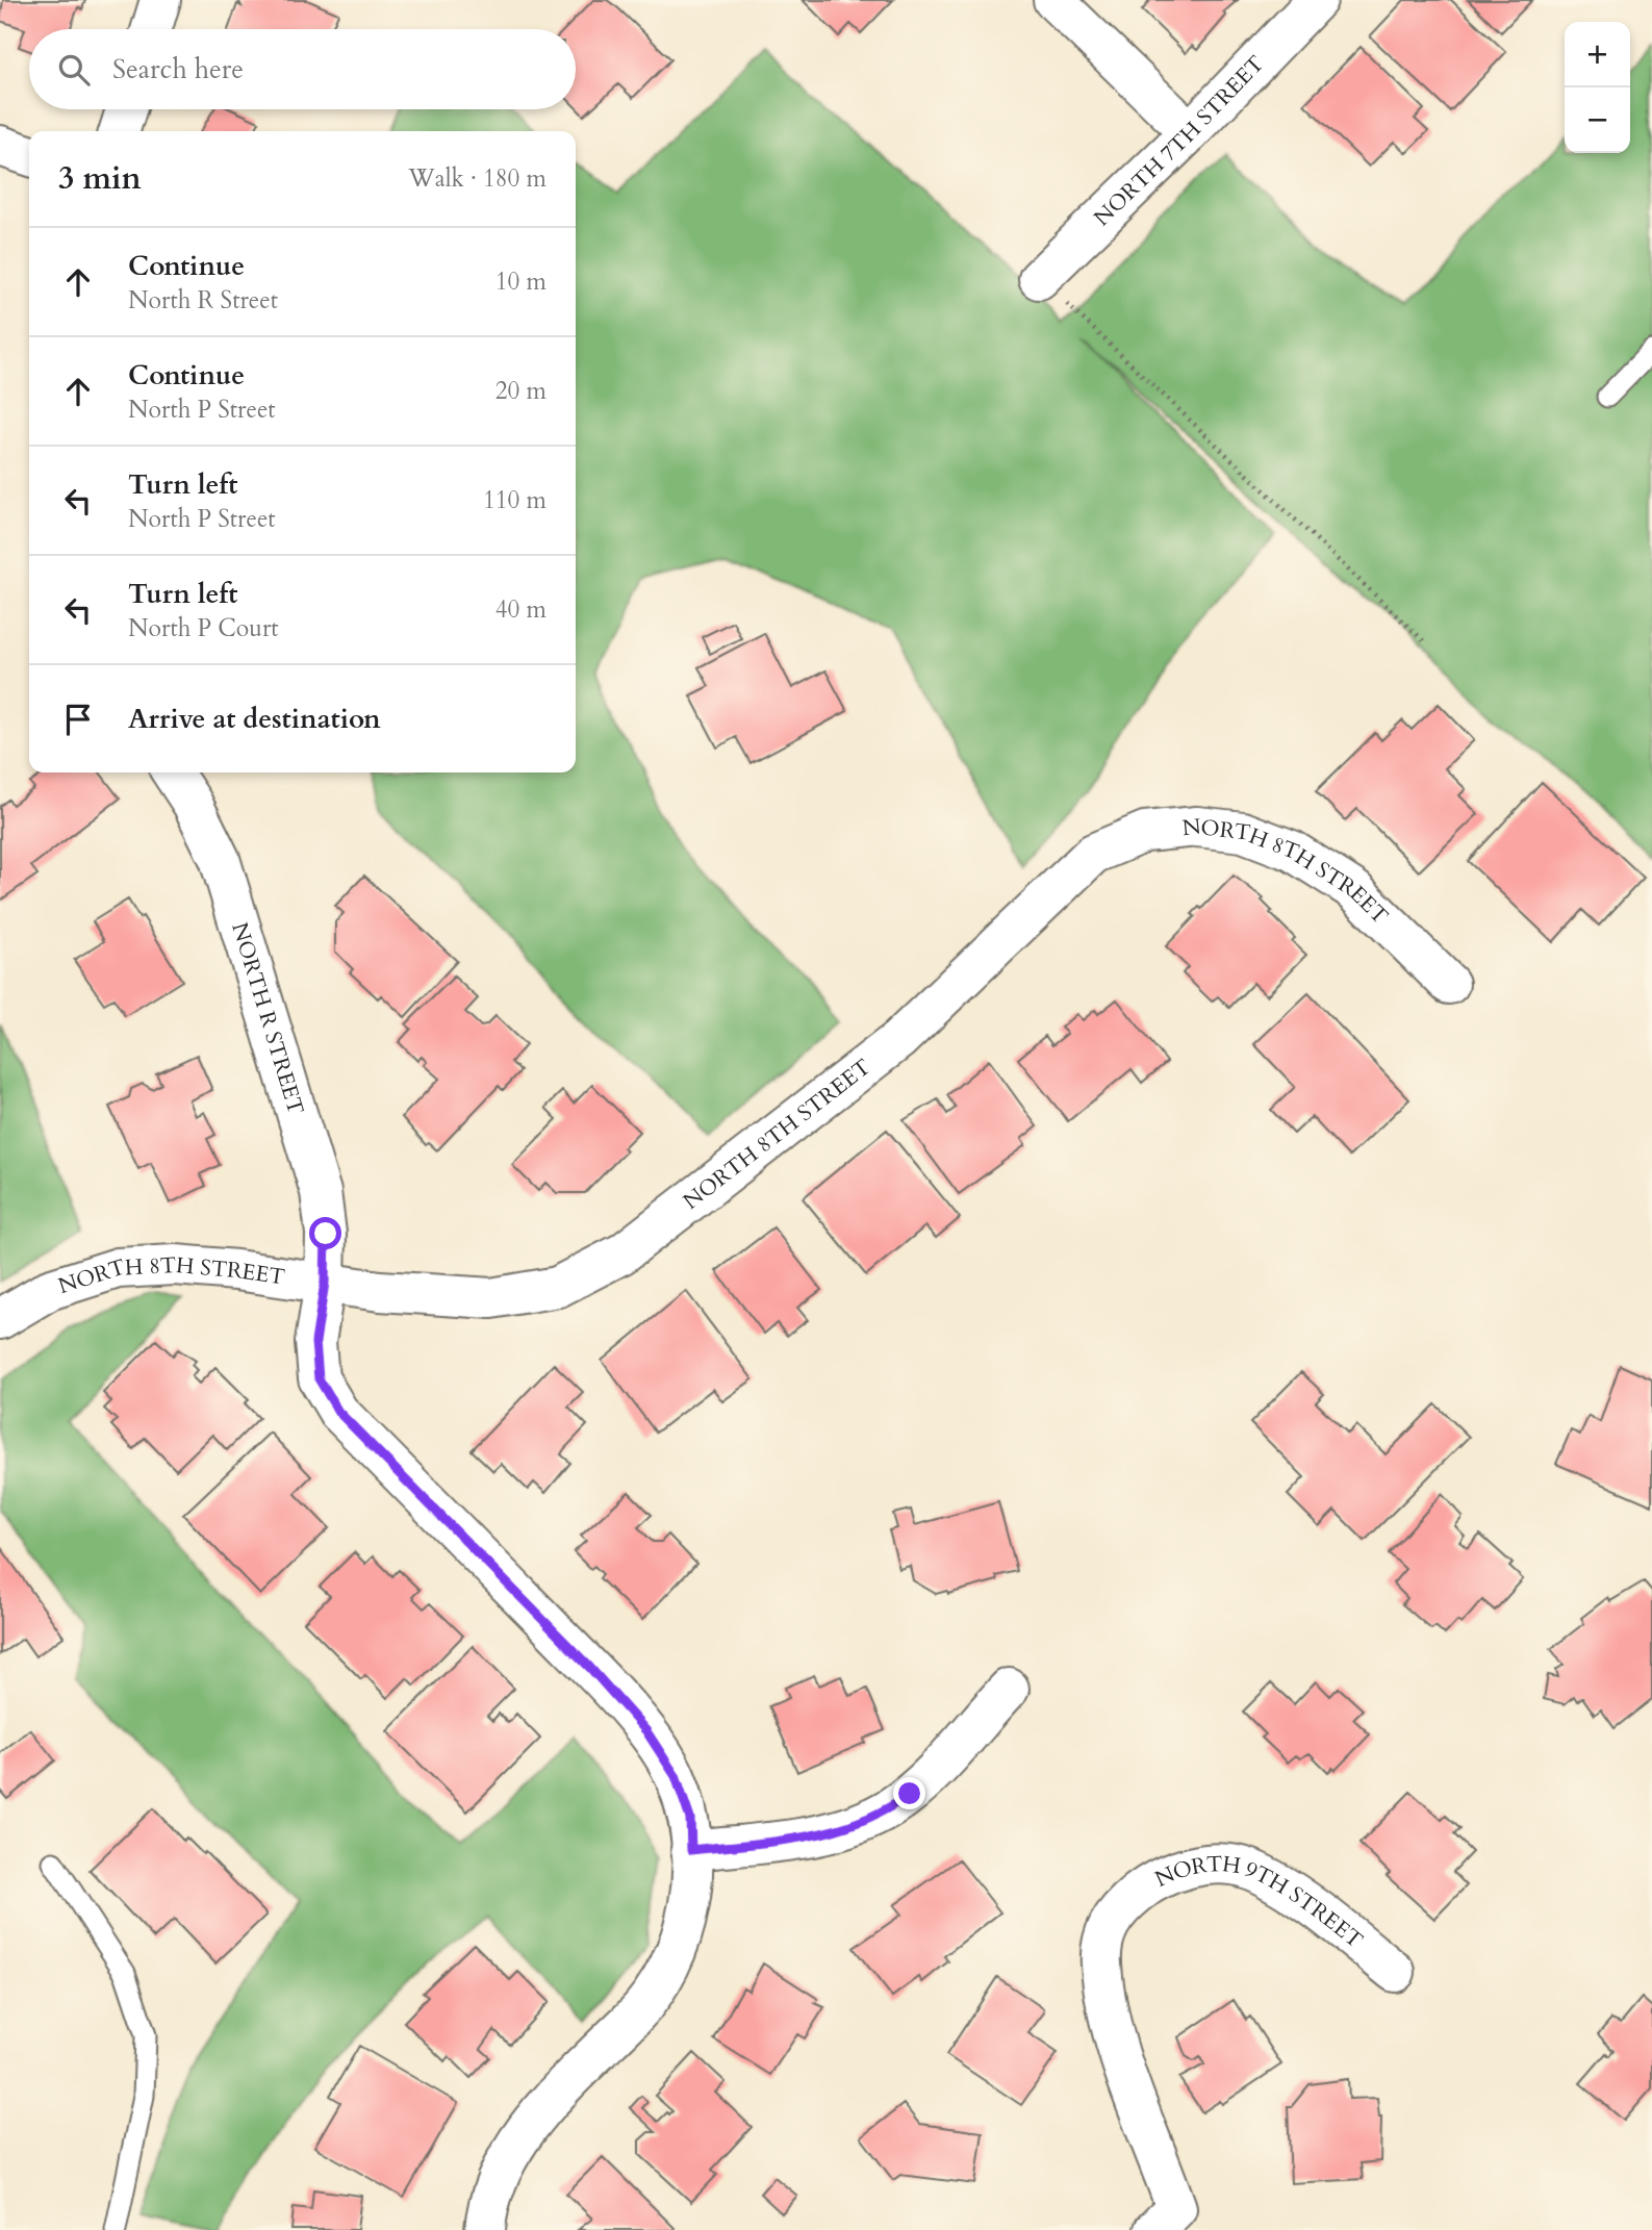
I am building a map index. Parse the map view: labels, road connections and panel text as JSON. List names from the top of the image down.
{
  "streets": {
    "street": [
      "NORTH 7TH STREET",
      "NORTH 8TH STREET",
      "NORTH R STREET",
      "NORTH 9TH STREET"
    ]
  },
  "crossings": [
    ["NORTH 8TH STREET", "NORTH R STREET"]
  ],
  "page": {
    "map_buttons": ["+", "−"],
    "search": "Search here",
    "heading": ["3 min", "Walk · 180 m"],
    "list": [
      ["Continue", "North R Street", "10 m"],
      ["Continue", "North P Street", "20 m"],
      ["Turn left", "North P Street", "110 m"],
      ["Turn left", "North P Court", "40 m"],
      "Arrive at destination"
    ]
  }
}
